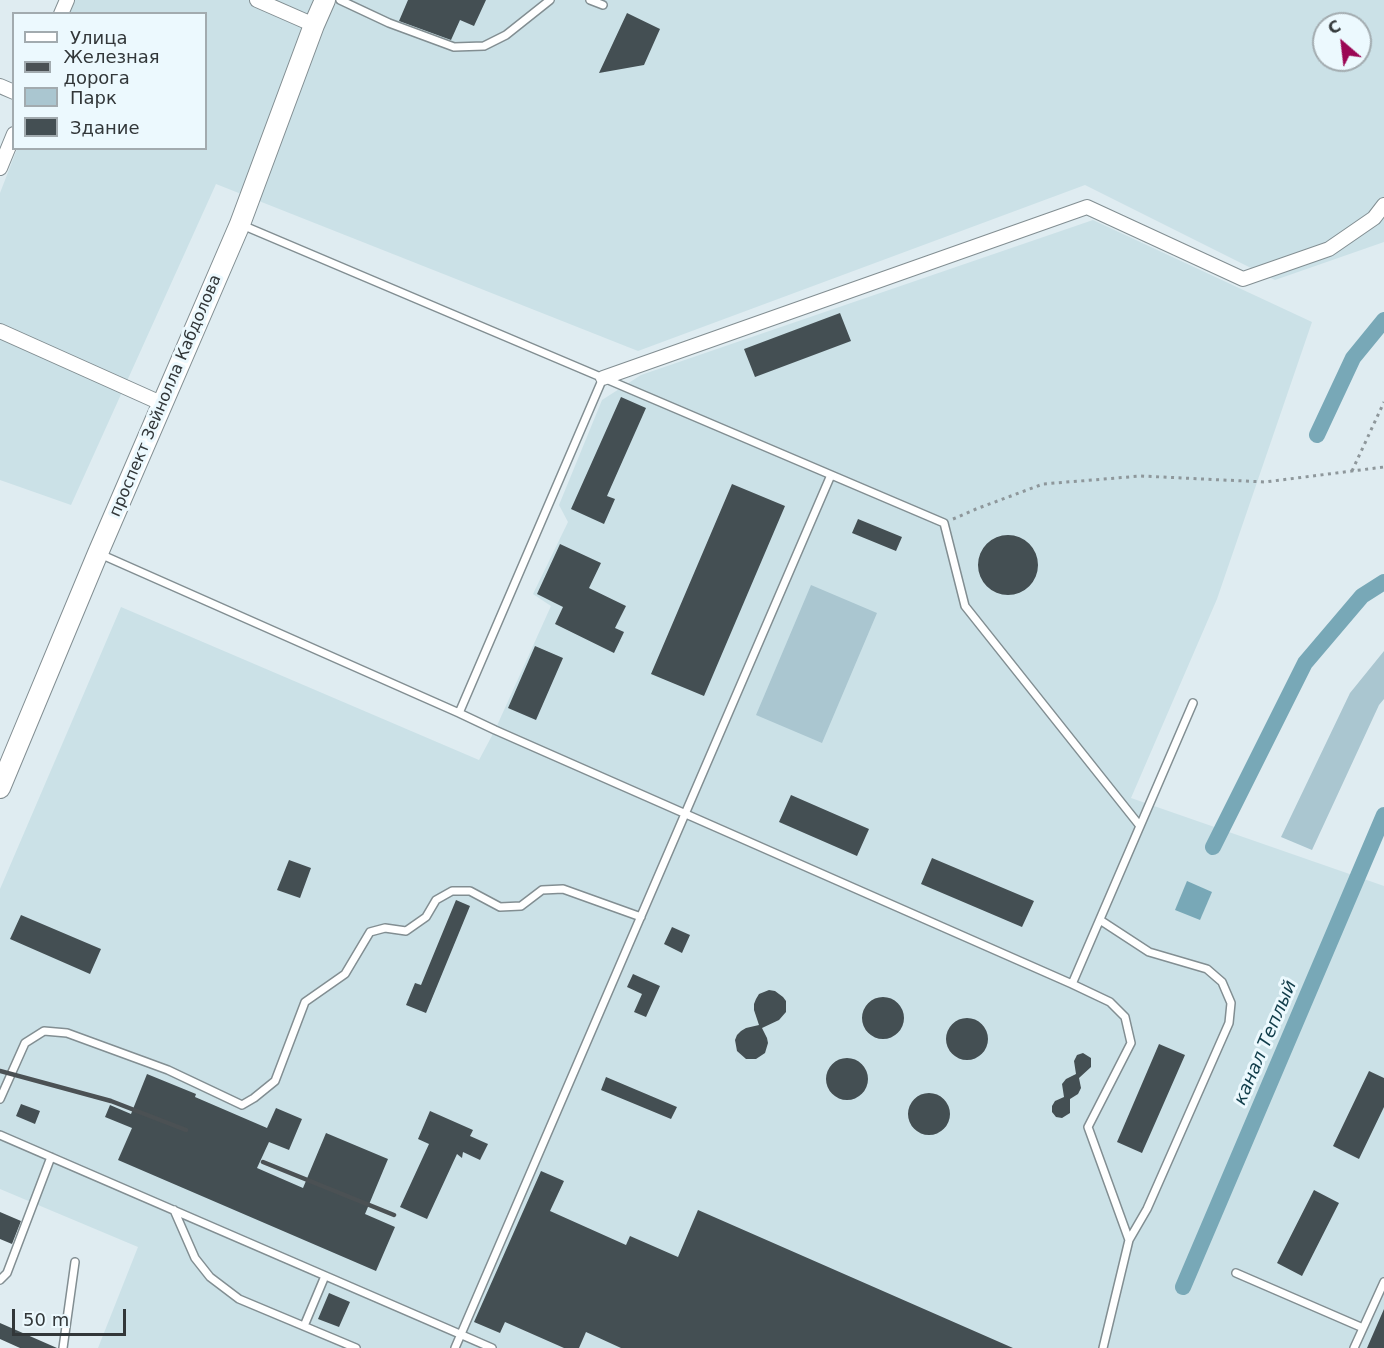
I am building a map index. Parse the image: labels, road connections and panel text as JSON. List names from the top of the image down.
{
  "streets": {
    "main road": ["проспект Зейнолла Кабдолова"]
  },
  "water": ["канал Теплый"],
  "legend": [
    "Улица",
    "Железная дорога",
    "Парк",
    "Здание"
  ],
  "scale_bar": "50 m",
  "north": "top left"
}
